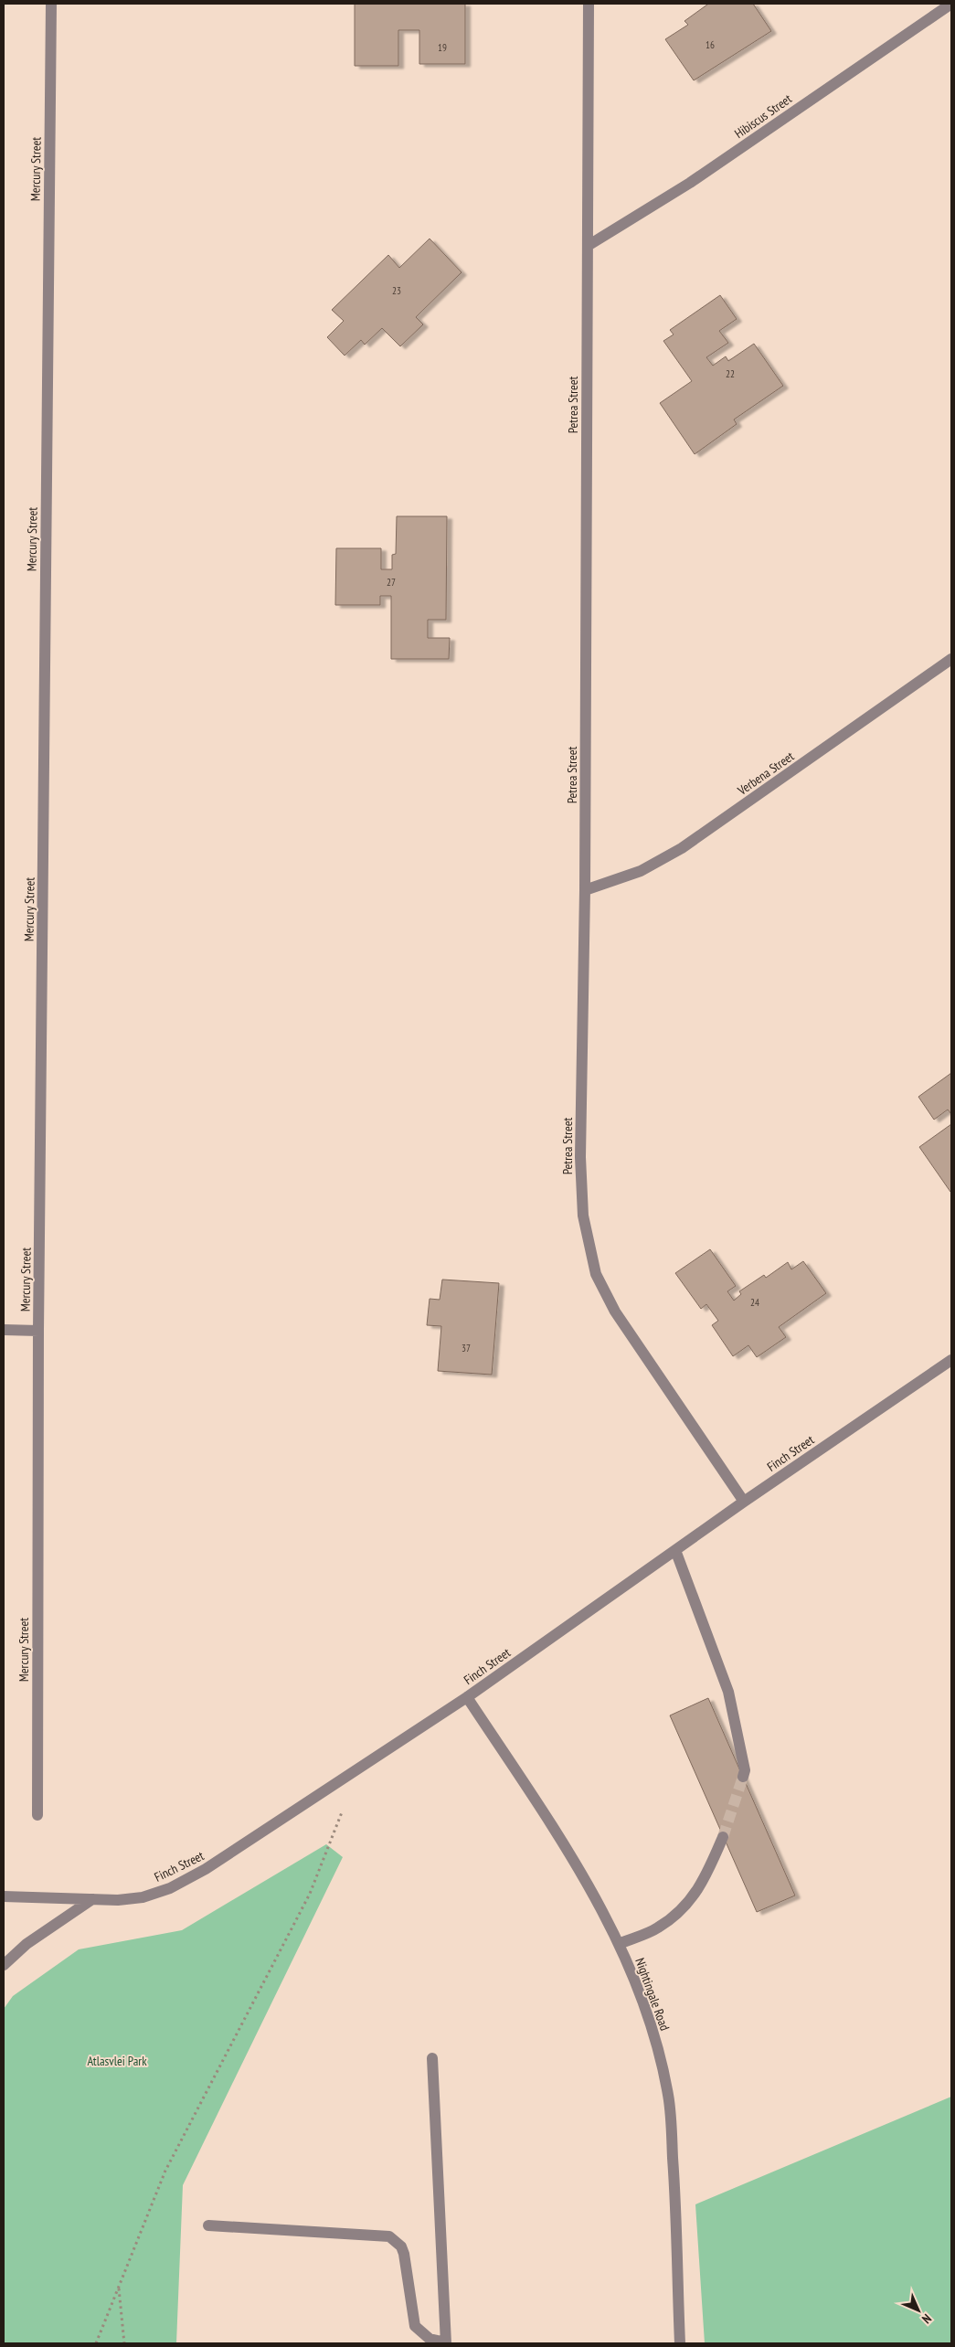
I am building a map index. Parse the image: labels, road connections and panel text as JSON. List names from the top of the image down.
{
  "streets": {
    "street": [
      "Hibiscus Street",
      "Mercury Street",
      "Petrea Street",
      "Verbena Street",
      "Finch Street",
      "Nightingale Road"
    ]
  },
  "crossings": [
    ["Hibiscus Street", "Petrea Street"],
    ["Petrea Street", "Verbena Street"],
    ["Petrea Street", "Finch Street"],
    ["Finch Street", "Nightingale Road"]
  ],
  "parks": ["Atlasvlei Park"],
  "house_numbers": [
    "16",
    "19",
    "23",
    "22",
    "27",
    "24",
    "37"
  ],
  "north": "bottom right"
}
